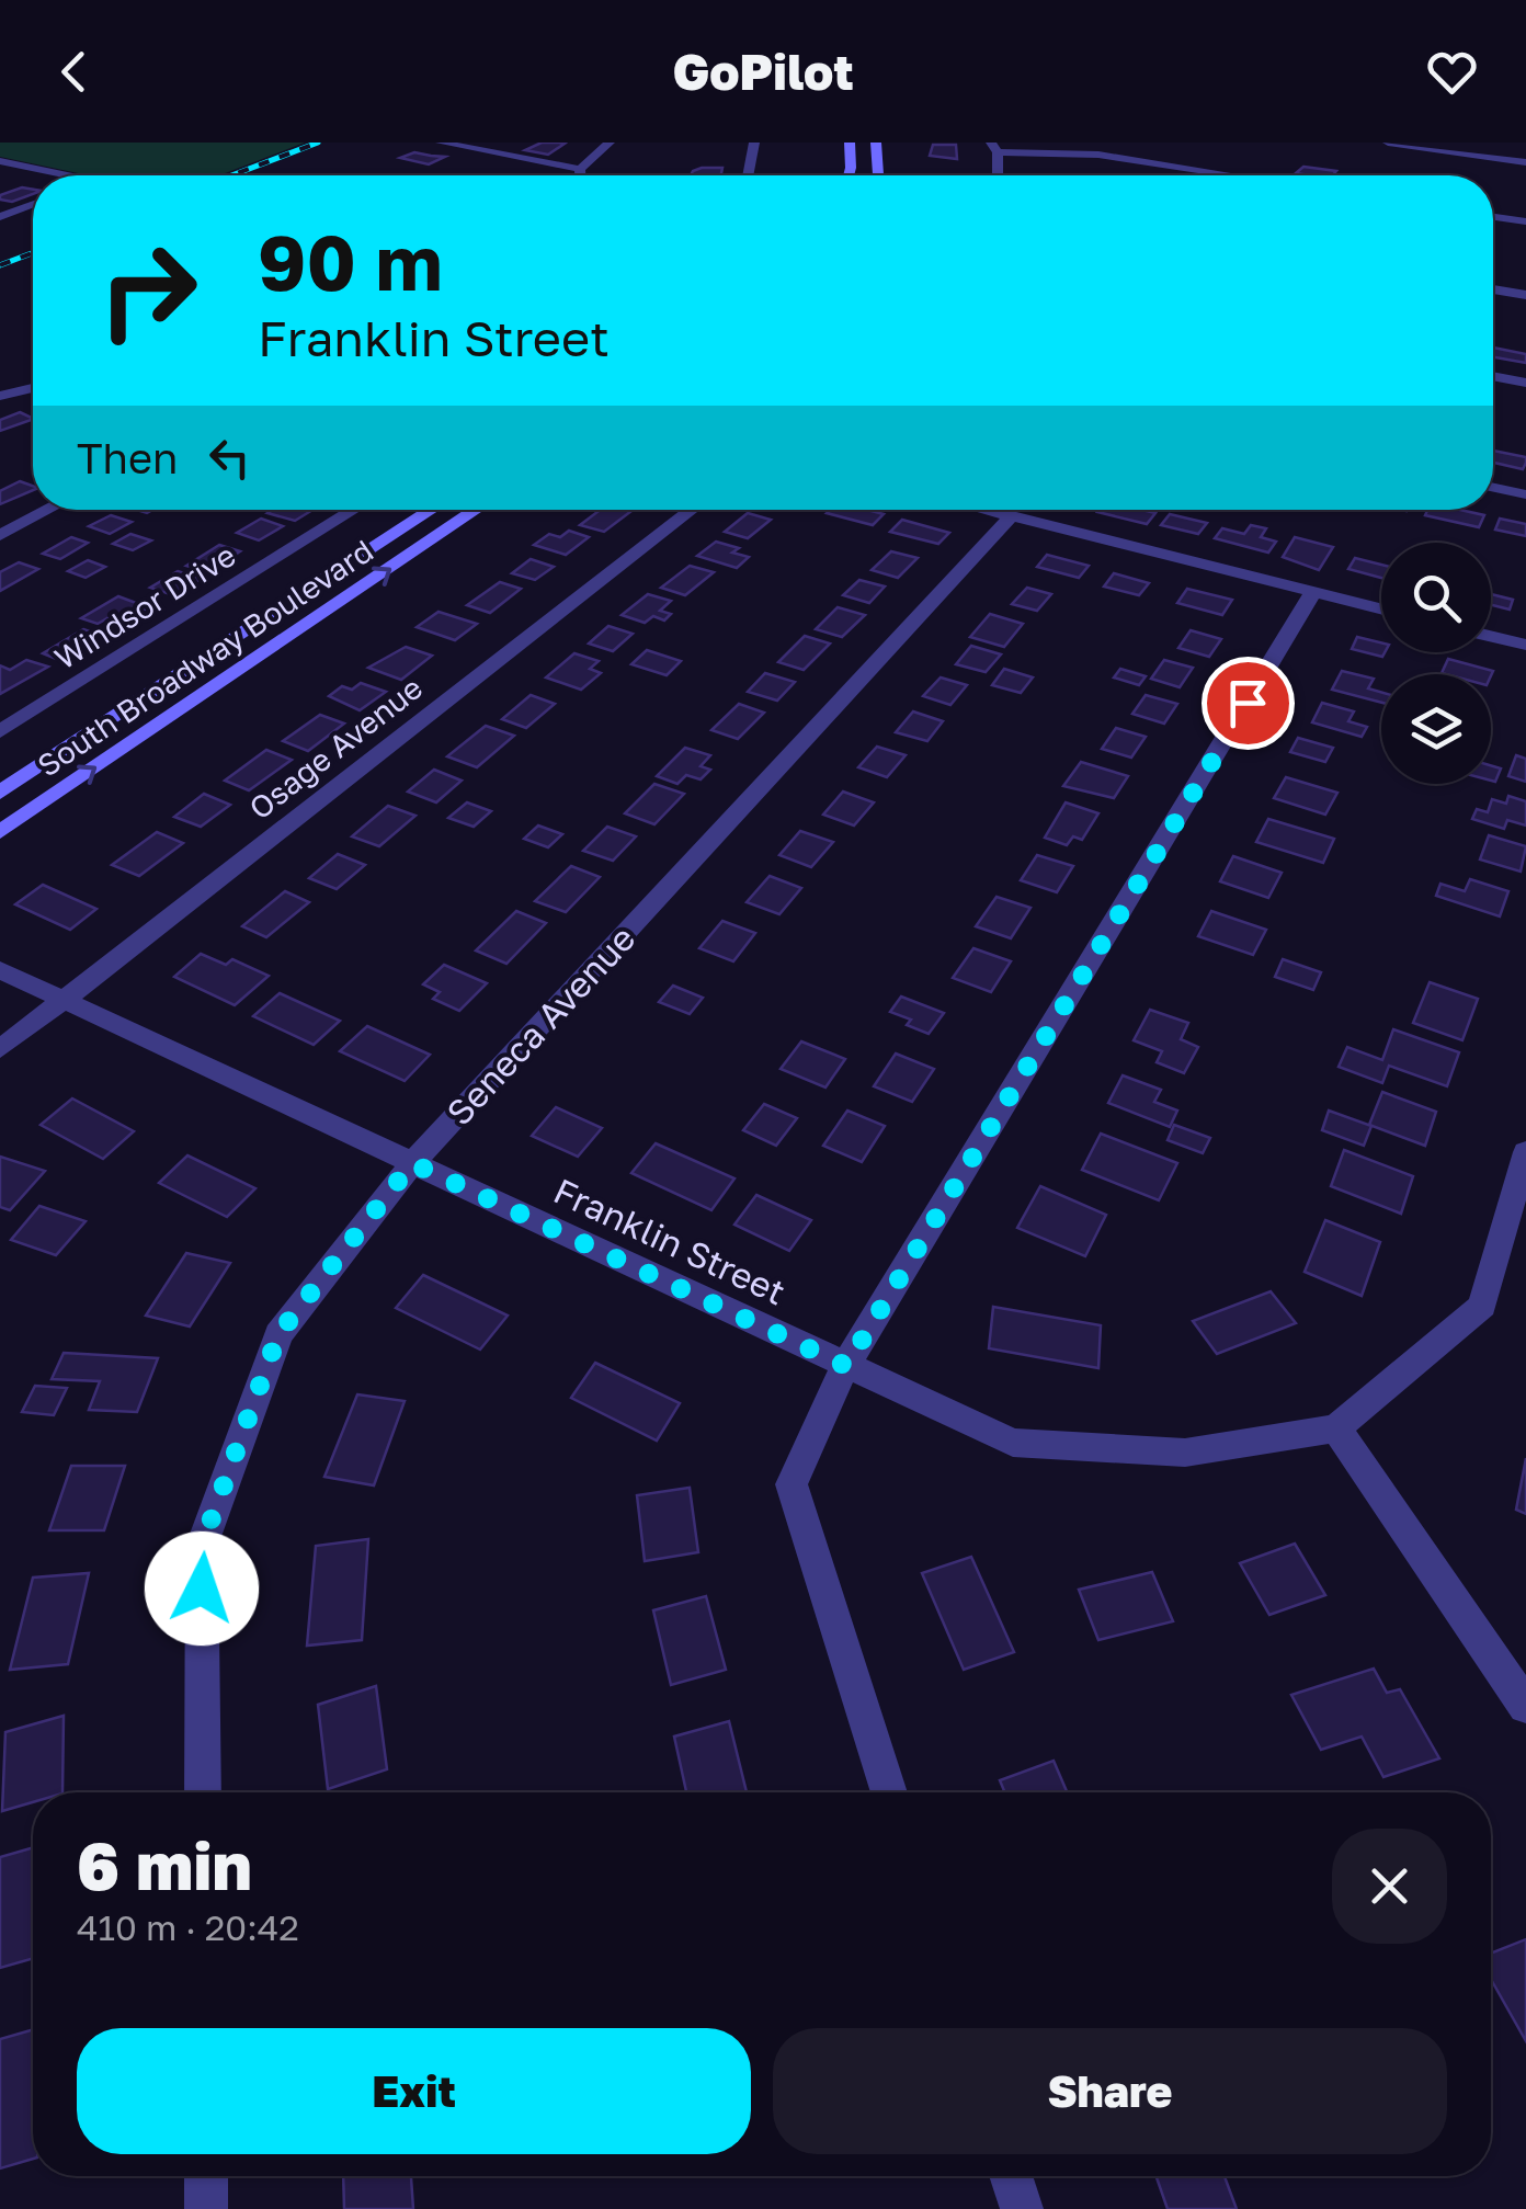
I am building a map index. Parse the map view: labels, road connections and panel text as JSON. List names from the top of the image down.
{
  "streets": {
    "main road": ["South Broadway Boulevard"],
    "street": [
      "Windsor Drive",
      "Osage Avenue",
      "Seneca Avenue",
      "Franklin Street"
    ]
  },
  "crossings": [
    ["Osage Avenue", "Franklin Street"],
    ["Seneca Avenue", "Franklin Street"]
  ],
  "page": {
    "header": "GoPilot",
    "turn": ["90 m", "Franklin Street"],
    "then": "Then",
    "heading": ["6 min", "410 m · 20:42"],
    "buttons": ["Exit", "Share"]
  }
}
